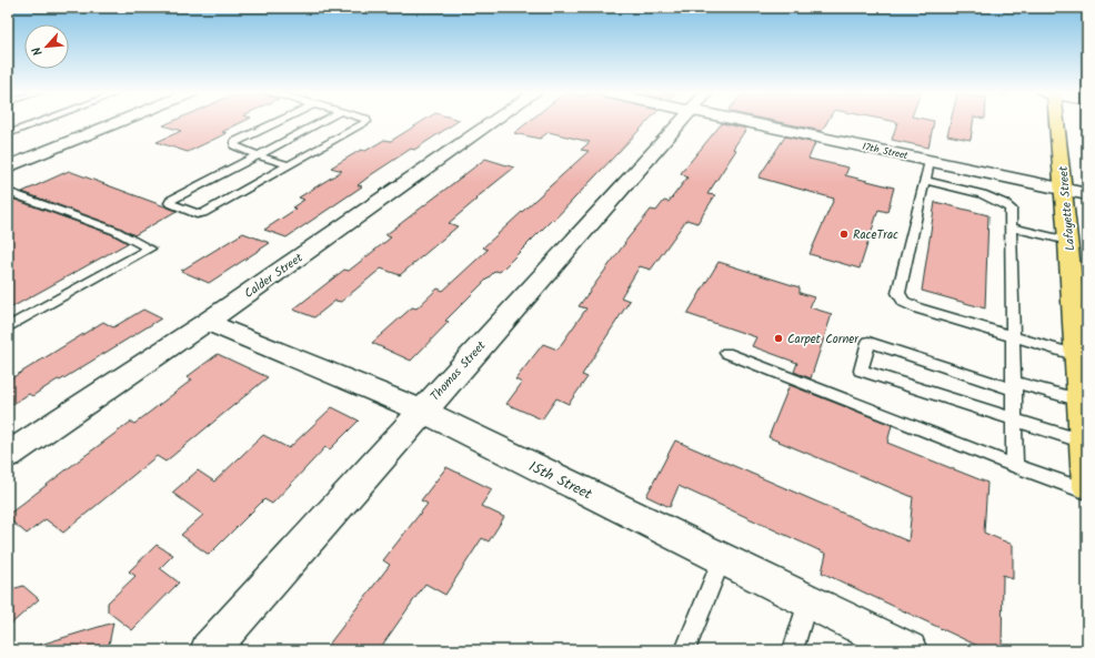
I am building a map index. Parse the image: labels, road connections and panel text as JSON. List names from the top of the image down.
{
  "streets": {
    "highway": ["Lafayette Street"],
    "street": [
      "17th Street",
      "Calder Street",
      "Thomas Street",
      "15th Street"
    ]
  },
  "crossings": [
    ["17th Street", "Lafayette Street"],
    ["Calder Street", "15th Street"],
    ["Thomas Street", "15th Street"]
  ],
  "places": ["RaceTrac", "Carpet Corner"],
  "north": "bottom left"
}
